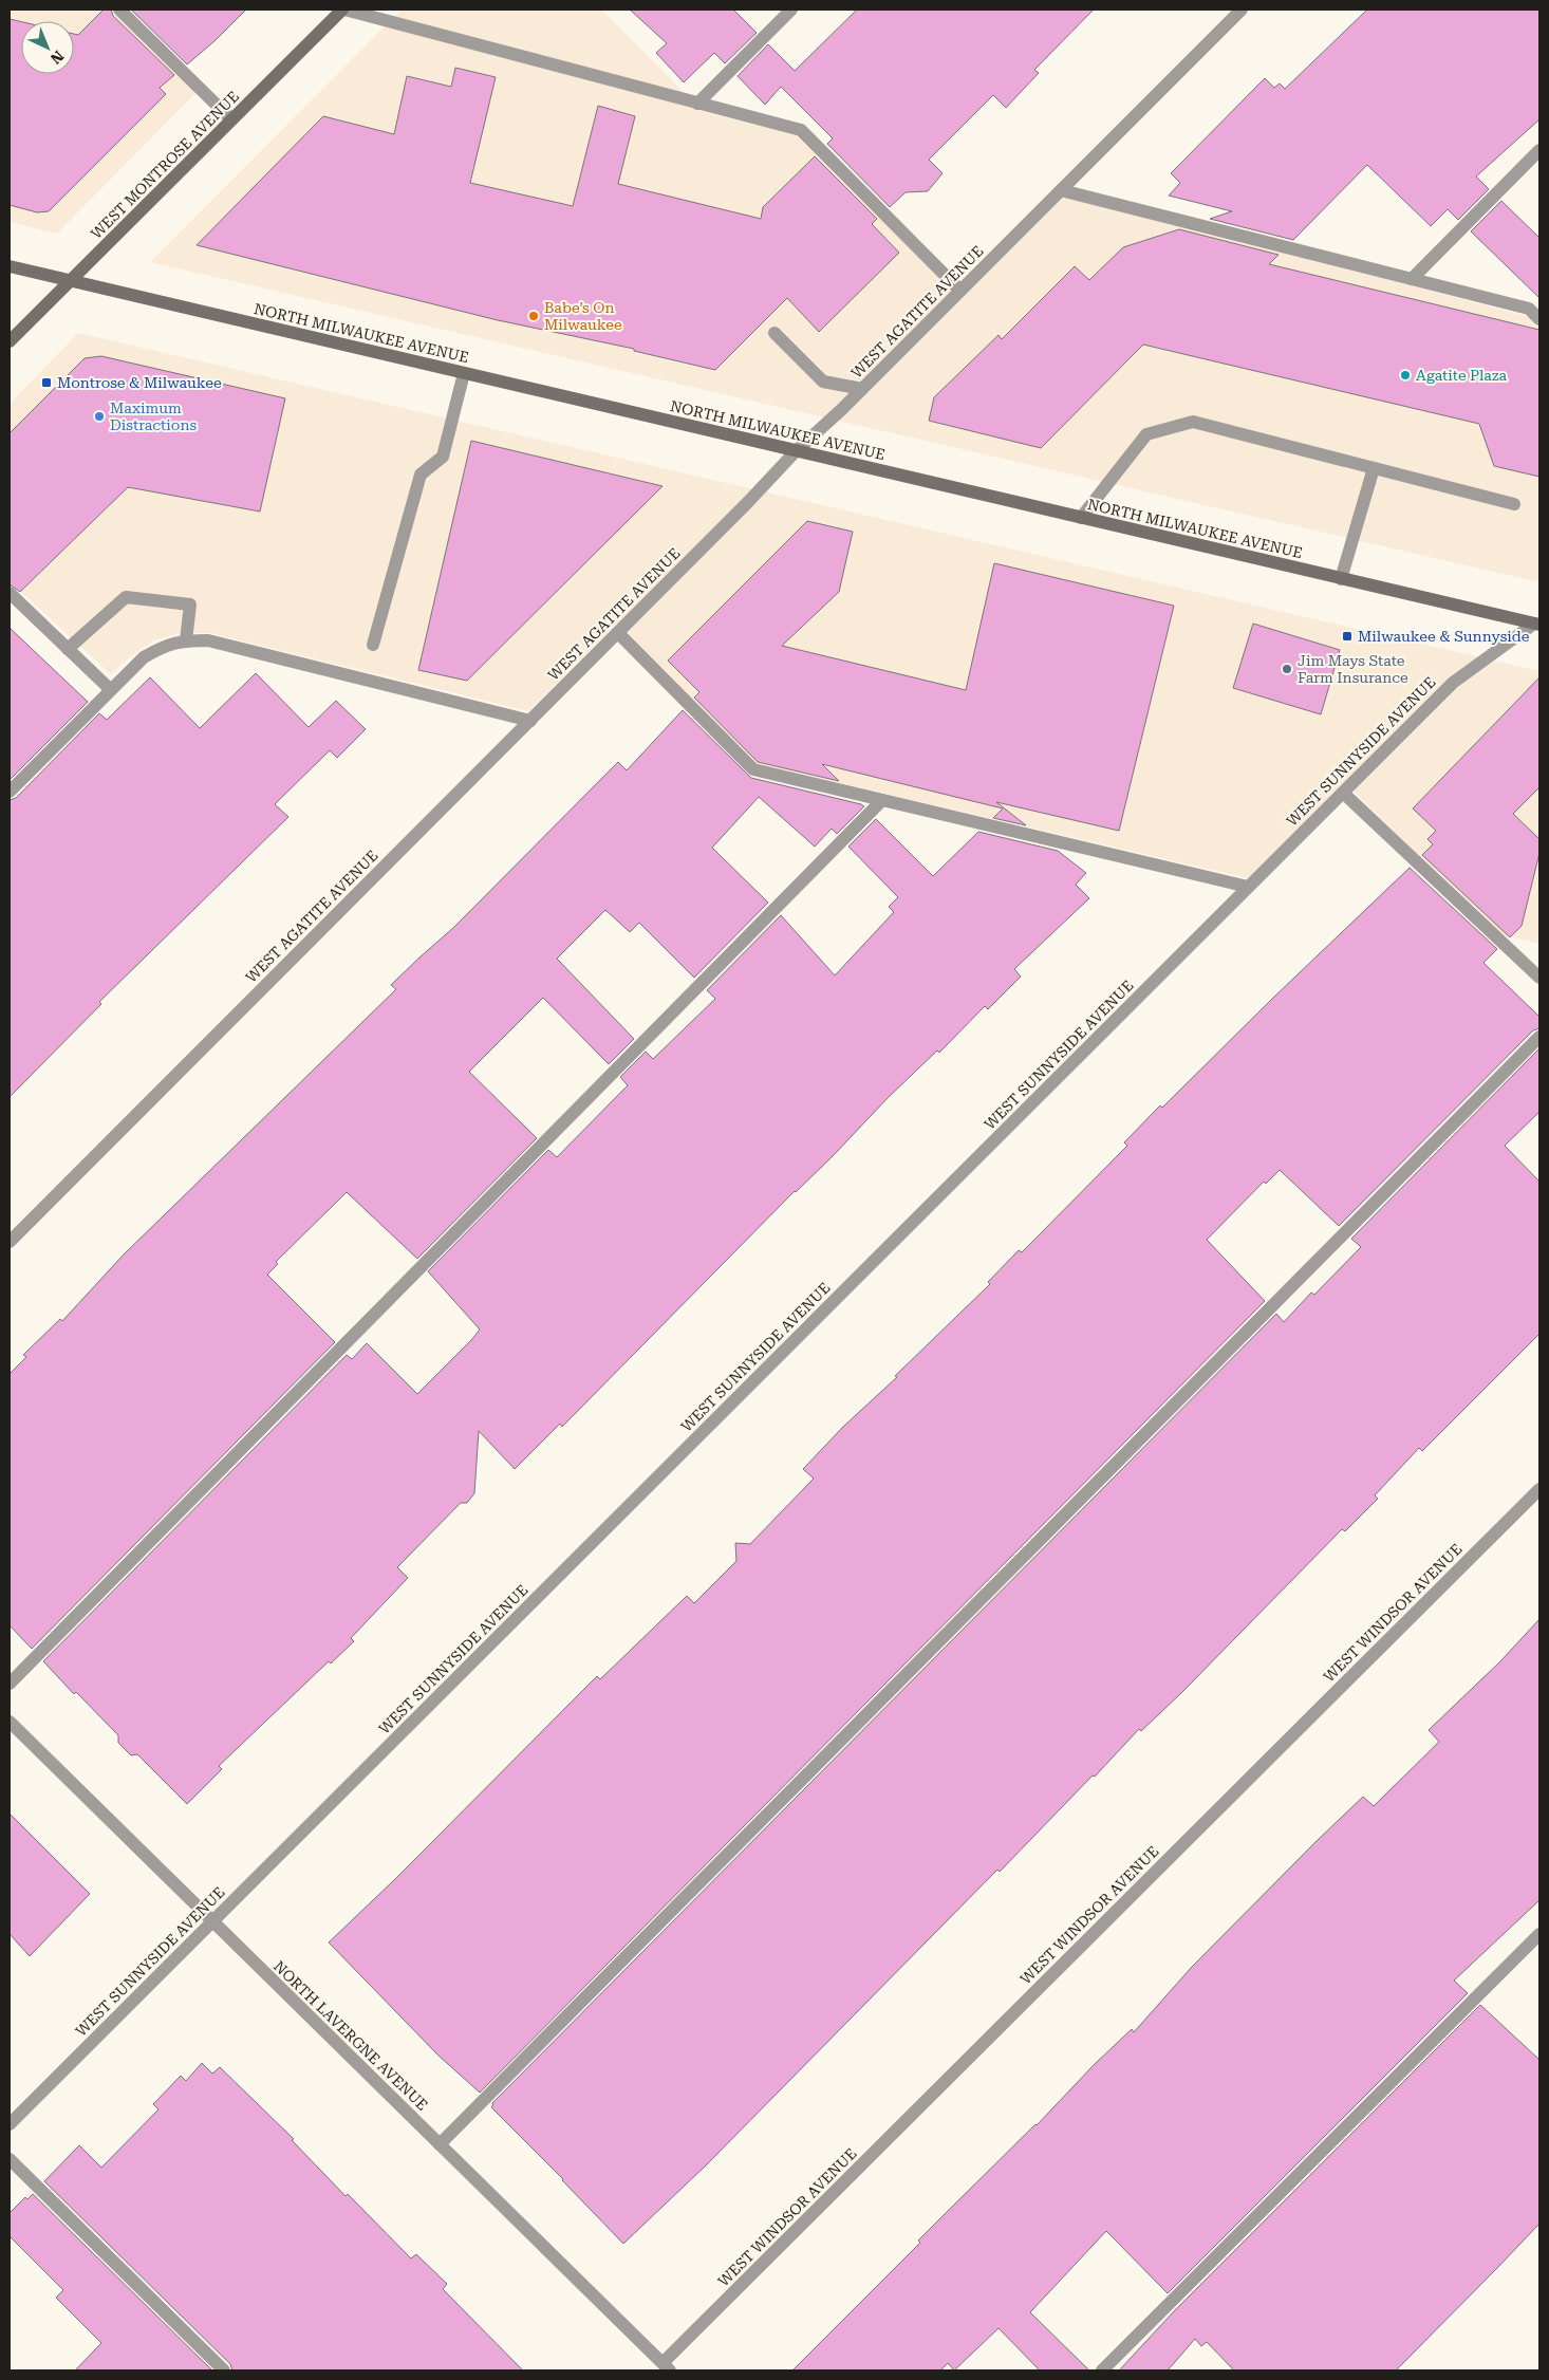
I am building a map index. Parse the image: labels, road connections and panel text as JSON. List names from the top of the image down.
{
  "streets": {
    "main road": ["WEST MONTROSE AVENUE", "NORTH MILWAUKEE AVENUE"],
    "street": [
      "WEST AGATITE AVENUE",
      "WEST SUNNYSIDE AVENUE",
      "WEST WINDSOR AVENUE",
      "NORTH LAVERGNE AVENUE"
    ]
  },
  "crossings": [
    ["WEST MONTROSE AVENUE", "NORTH MILWAUKEE AVENUE"],
    ["WEST AGATITE AVENUE", "NORTH MILWAUKEE AVENUE"],
    ["NORTH MILWAUKEE AVENUE", "WEST SUNNYSIDE AVENUE"],
    ["WEST SUNNYSIDE AVENUE", "NORTH LAVERGNE AVENUE"],
    ["WEST WINDSOR AVENUE", "NORTH LAVERGNE AVENUE"]
  ],
  "places": {
    "other": [
      "Babe’s On Milwaukee",
      "Agatite Plaza",
      "Maximum Distractions",
      "Jim Mays State Farm Insurance"
    ],
    "transit": ["Montrose & Milwaukee", "Milwaukee & Sunnyside"]
  },
  "north": "bottom right"
}
